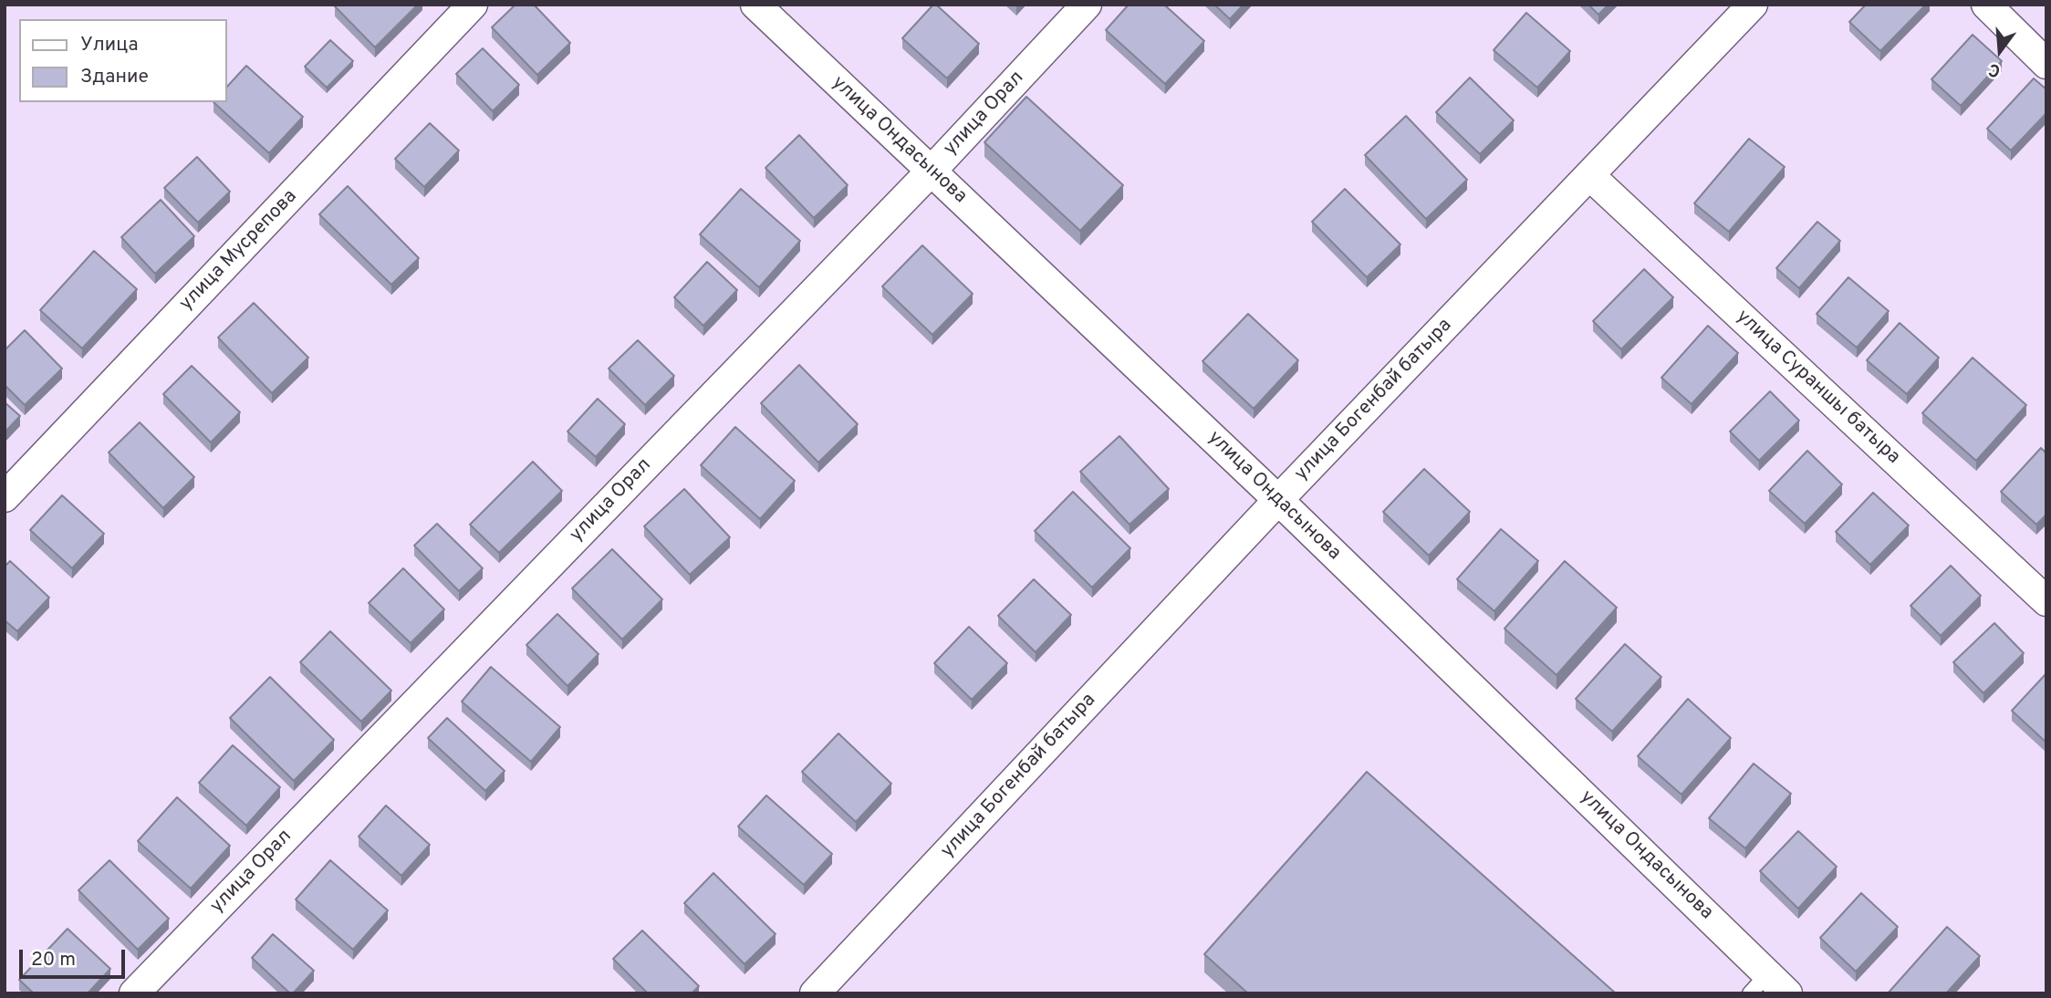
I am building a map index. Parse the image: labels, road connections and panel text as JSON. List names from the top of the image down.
{
  "streets": {
    "street": [
      "улица Орал",
      "улица Ондасынова",
      "улица Мусрепова",
      "улица Сураншы батыра",
      "улица Богенбай батыра"
    ]
  },
  "crossings": [
    ["улица Орал", "улица Ондасынова"],
    ["улица Ондасынова", "улица Богенбай батыра"],
    ["улица Сураншы батыра", "улица Богенбай батыра"]
  ],
  "legend": ["Улица", "Здание"],
  "scale_bar": "20 m",
  "north": "bottom"
}
